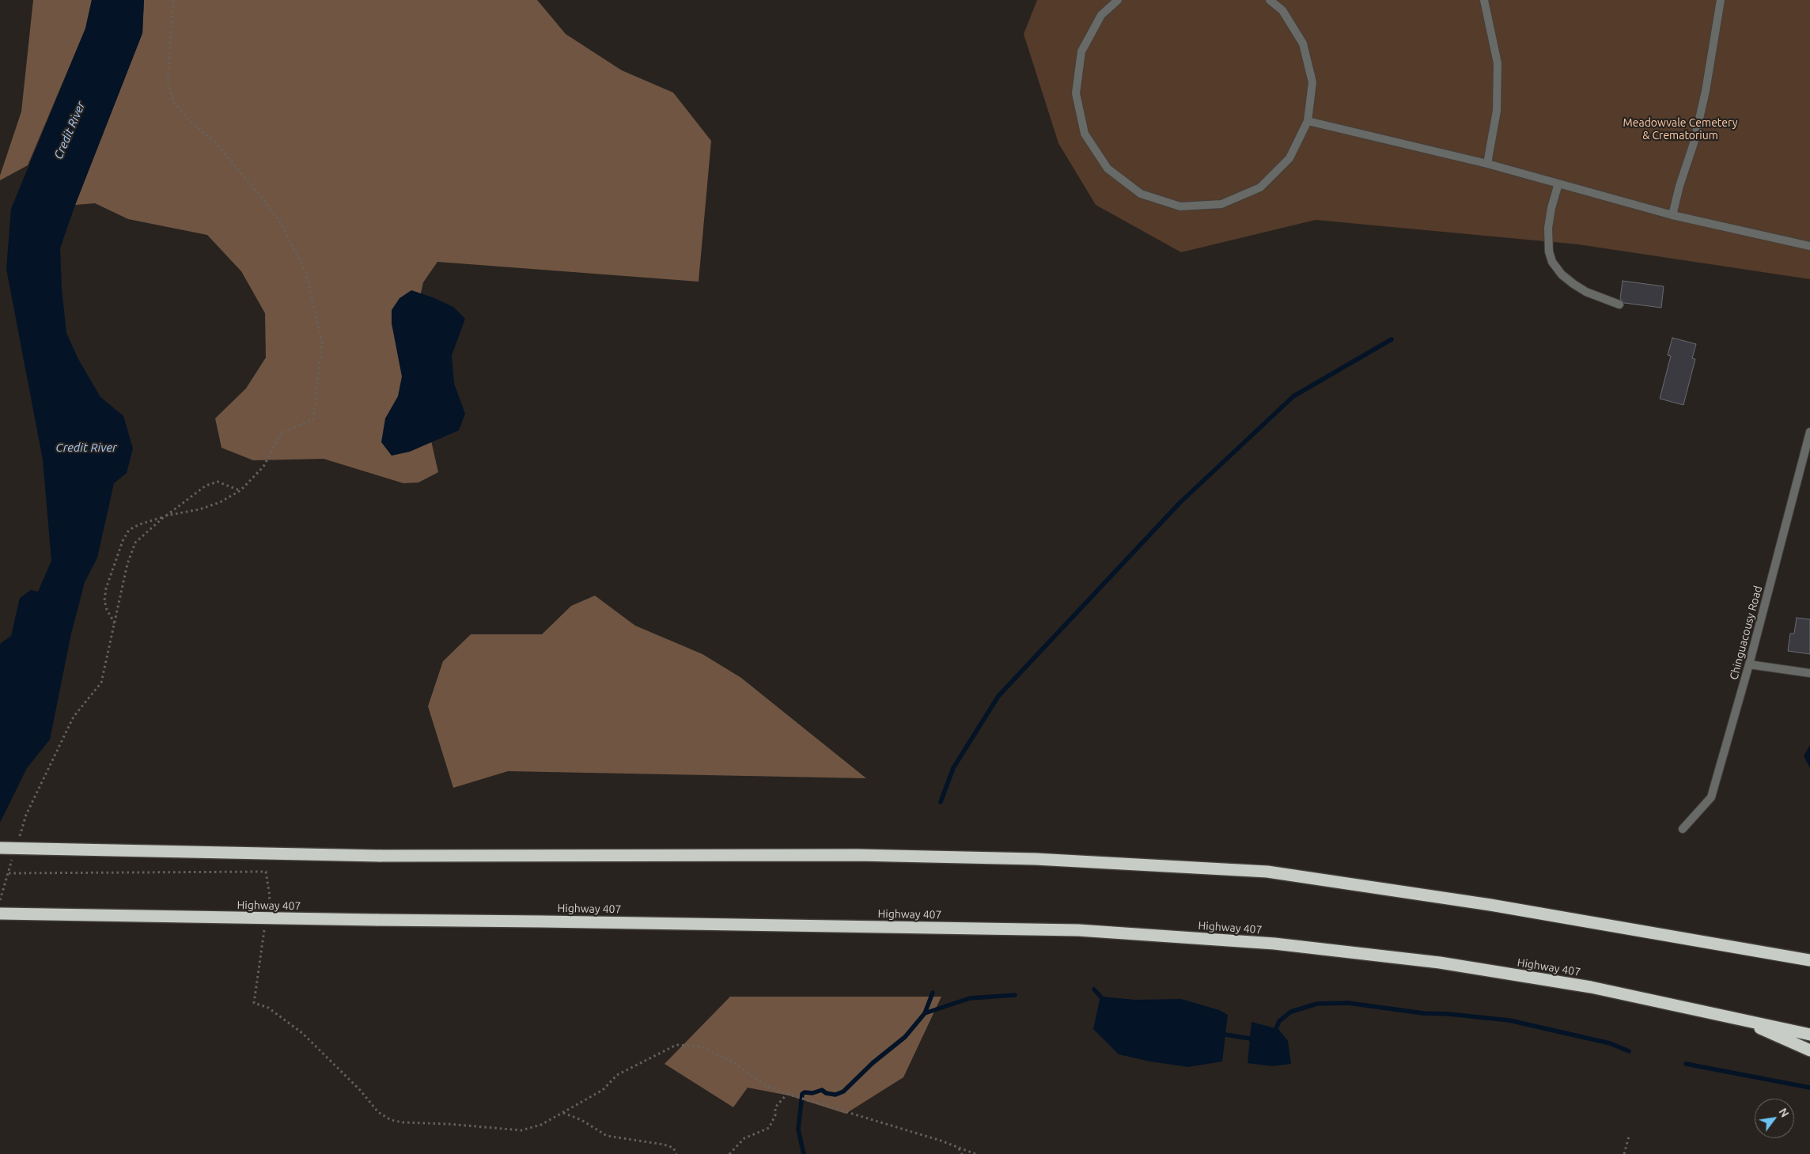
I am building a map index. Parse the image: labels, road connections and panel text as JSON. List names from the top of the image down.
{
  "streets": {
    "highway": ["Highway 407"],
    "street": ["Chinguacousy Road"]
  },
  "water": ["Credit River"],
  "parks": ["Meadowvale Cemetery & Crematorium"],
  "north": "top right"
}
